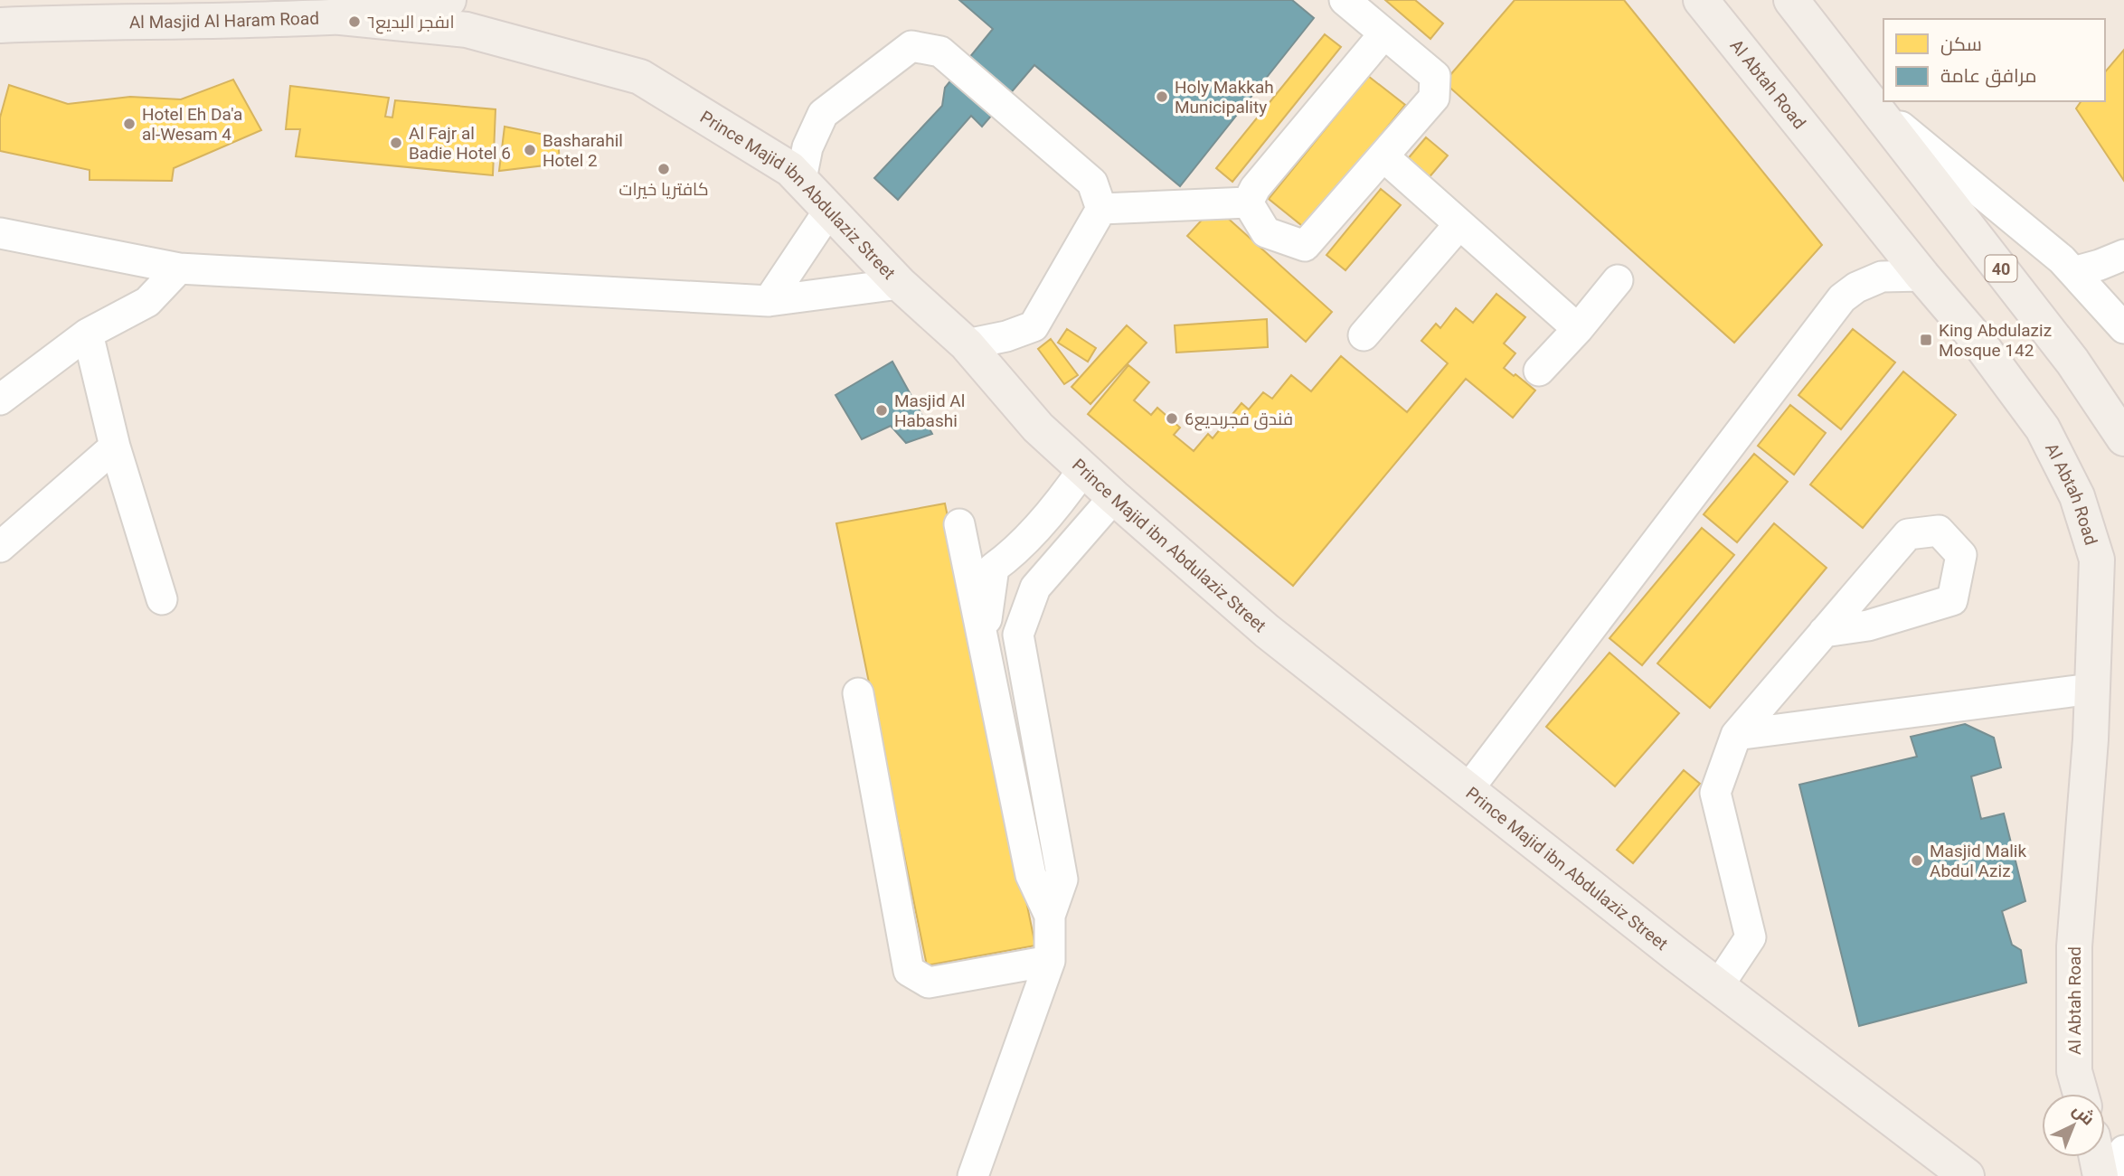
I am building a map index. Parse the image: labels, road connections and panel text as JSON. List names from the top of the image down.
{
  "streets": {
    "main road": [
      "Al Masjid Al Haram Road",
      "Al Abtah Road",
      "Prince Majid ibn Abdulaziz Street",
      "40"
    ]
  },
  "crossings": [
    ["Al Masjid Al Haram Road", "Prince Majid ibn Abdulaziz Street"]
  ],
  "places": {
    "other": [
      "اىفجر البديع٦",
      "Holy Makkah Municipality",
      "Hotel Eh Da'a al-Wesam 4",
      "Al Fajr al Badie Hotel 6",
      "Basharahil Hotel 2",
      "كافتريا خيرات",
      "Masjid Al Habashi",
      "فندق فجربديع6",
      "Masjid Malik Abdul Aziz"
    ],
    "transit": ["King Abdulaziz Mosque 142"]
  },
  "legend": ["سكن", "مرافق عامة"],
  "north": "top right"
}
